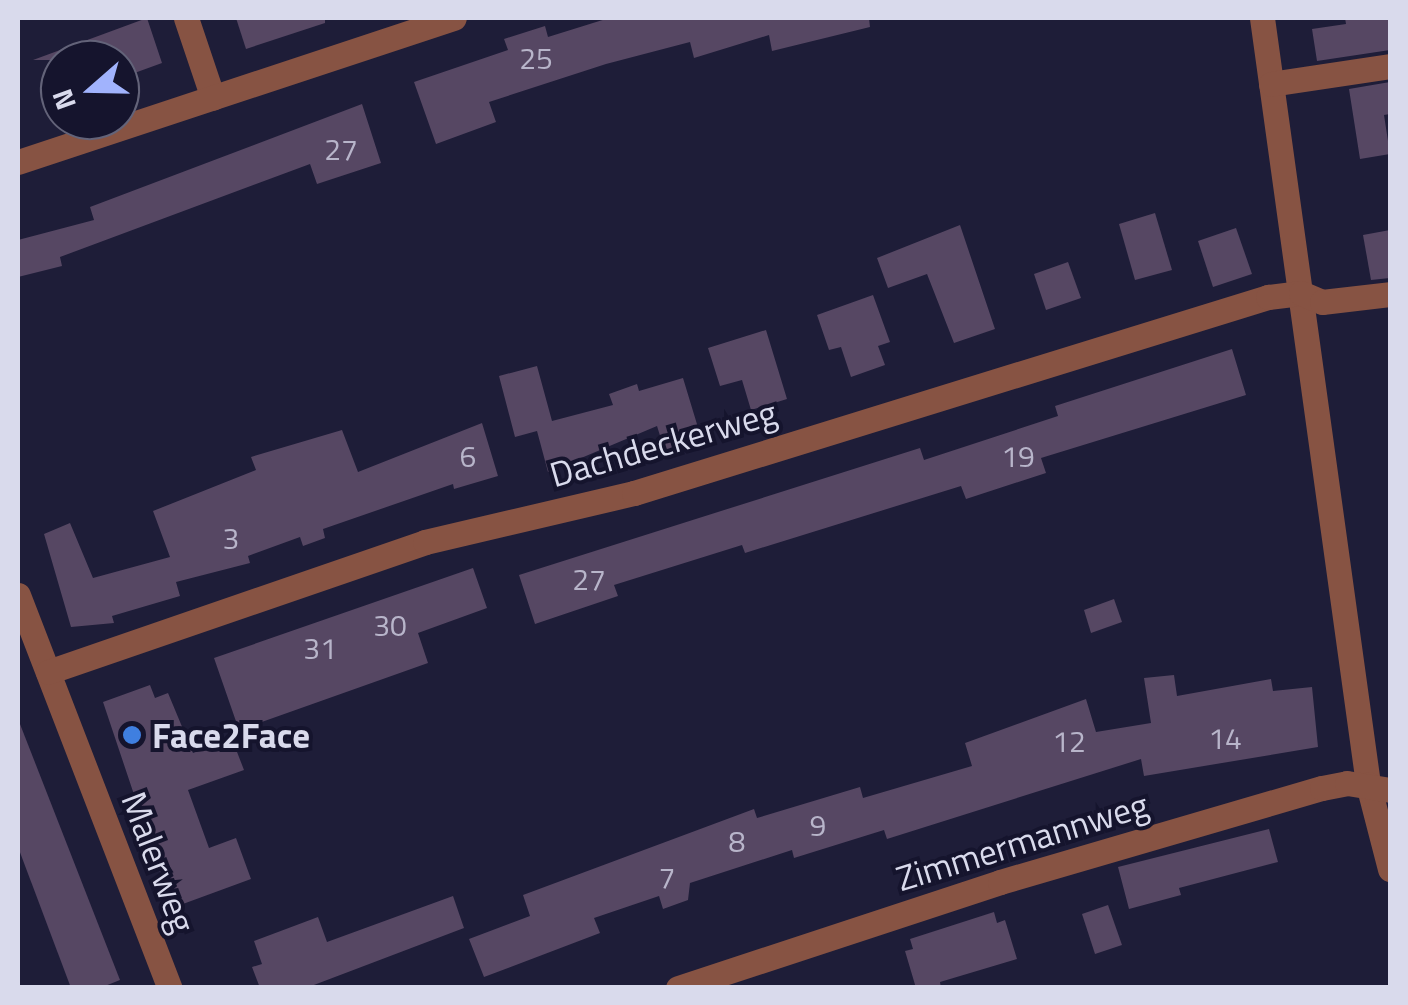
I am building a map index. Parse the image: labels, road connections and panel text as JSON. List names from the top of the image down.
{
  "streets": {
    "street": ["Dachdeckerweg", "Zimmermannweg", "Malerweg"]
  },
  "crossings": [
    ["Dachdeckerweg", "Malerweg"]
  ],
  "places": ["Face2Face"],
  "house_numbers": [
    "25",
    "27",
    "6",
    "19",
    "3",
    "27",
    "30",
    "31",
    "14",
    "12",
    "9",
    "8",
    "7"
  ],
  "north": "left"
}
